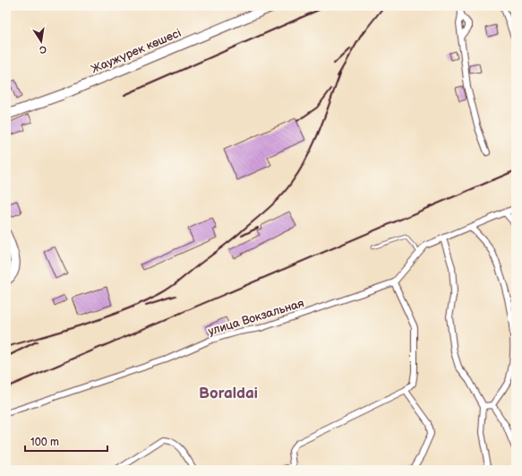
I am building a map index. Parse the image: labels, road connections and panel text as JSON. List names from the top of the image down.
{
  "streets": {
    "main road": ["Жаужүрек көшесі"],
    "street": ["улица Вокзальная"]
  },
  "districts": ["Boraldai"],
  "scale_bar": "100 m",
  "north": "bottom"
}
